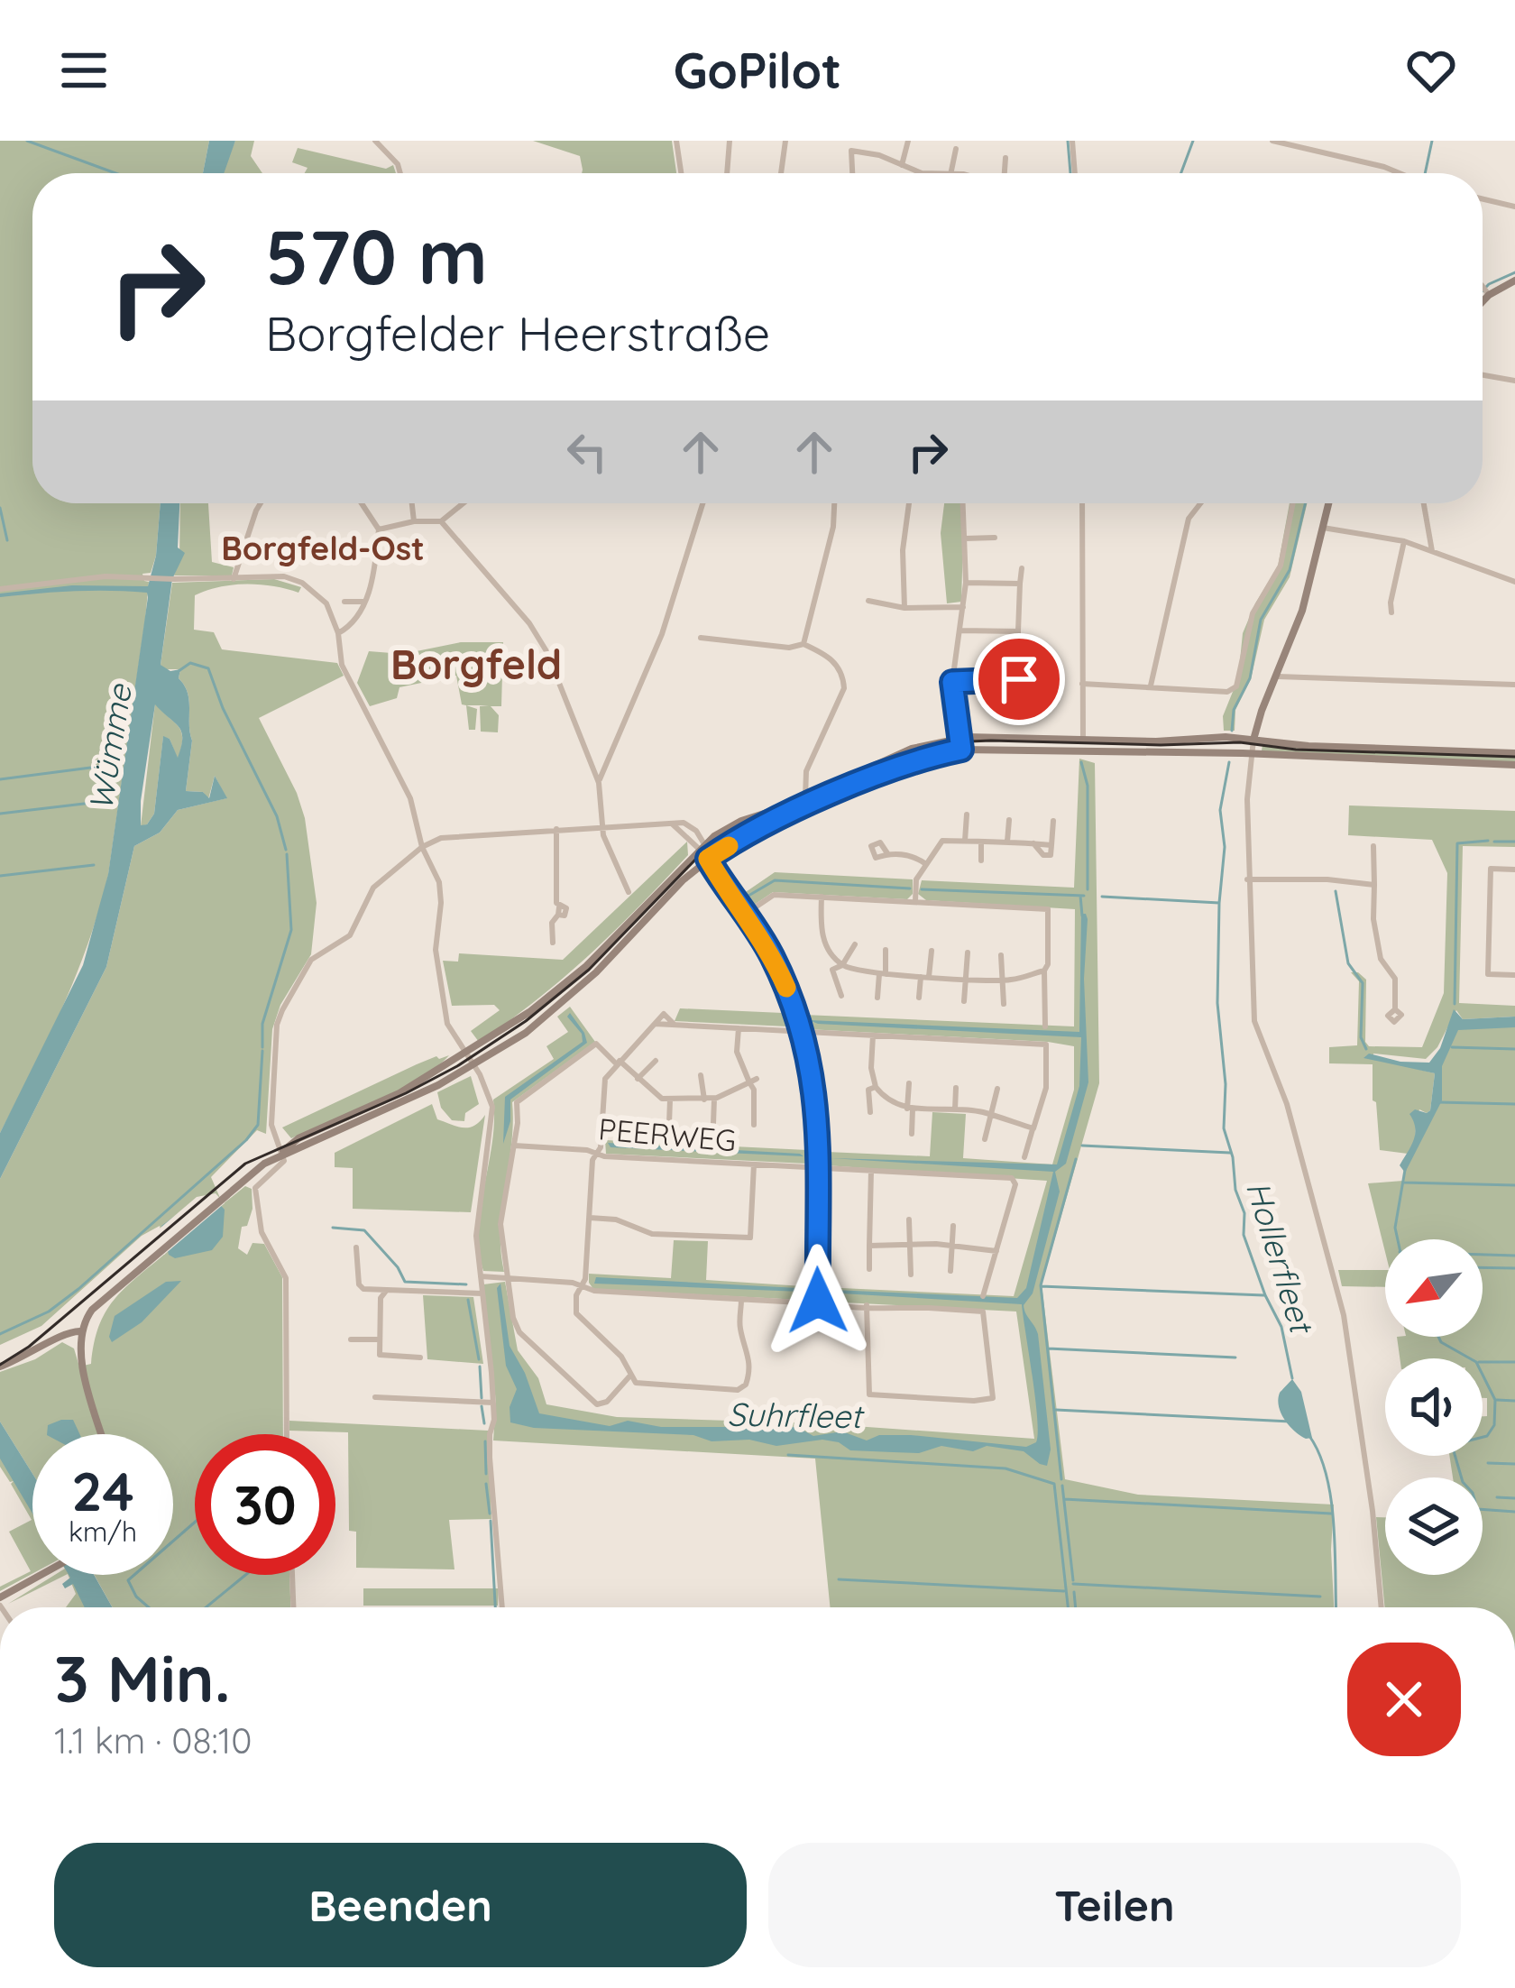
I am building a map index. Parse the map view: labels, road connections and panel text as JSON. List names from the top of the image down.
{
  "streets": {
    "street": ["PEERWEG"]
  },
  "districts": ["Borgfeld-Ost", "Borgfeld"],
  "water": ["Wümme", "Hollerfleet", "Suhrfleet"],
  "north": "bottom left",
  "page": {
    "header": "GoPilot",
    "turn": ["570 m", "Borgfelder Heerstraße"],
    "speed": "24 km/h",
    "limit": "30",
    "heading": ["3 Min.", "1.1 km · 08:10"],
    "buttons": ["Beenden", "Teilen"]
  }
}
